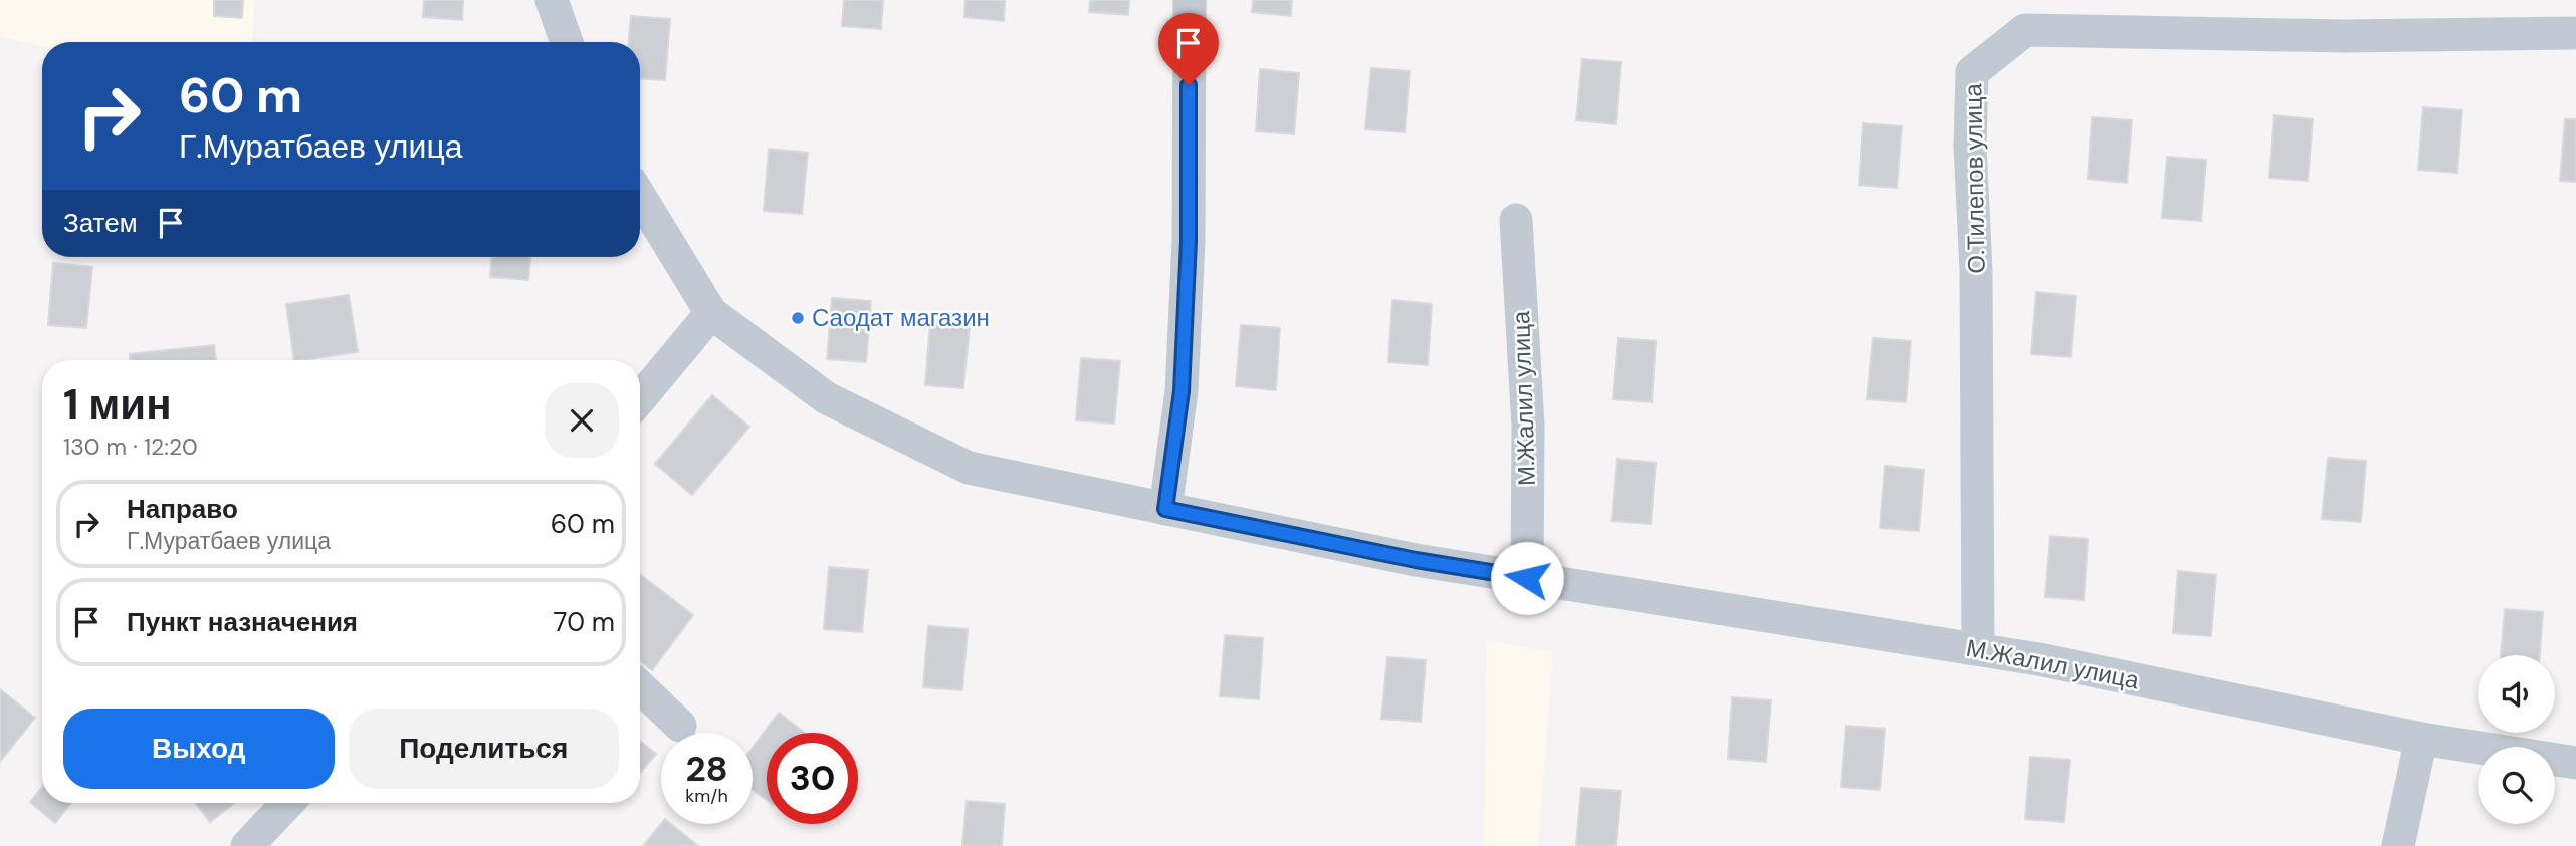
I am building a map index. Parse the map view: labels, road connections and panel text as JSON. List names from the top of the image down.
{
  "streets": {
    "street": ["О.Тилепов улица", "М.Жалил улица"]
  },
  "crossings": [
    ["О.Тилепов улица", "М.Жалил улица"]
  ],
  "places": ["Саодат магазин"],
  "page": {
    "turn": ["60 m", "Г.Муратбаев улица"],
    "then": "Затем",
    "heading": ["1 мин", "130 m · 12:20"],
    "list": [
      {
        "name": "Направо",
        "note": "Г.Муратбаев улица",
        "value": "60 m"
      },
      {
        "name": "Пункт назначения",
        "value": "70 m"
      }
    ],
    "buttons": ["Выход", "Поделиться"],
    "speed": "28 km/h",
    "limit": "30"
  }
}
